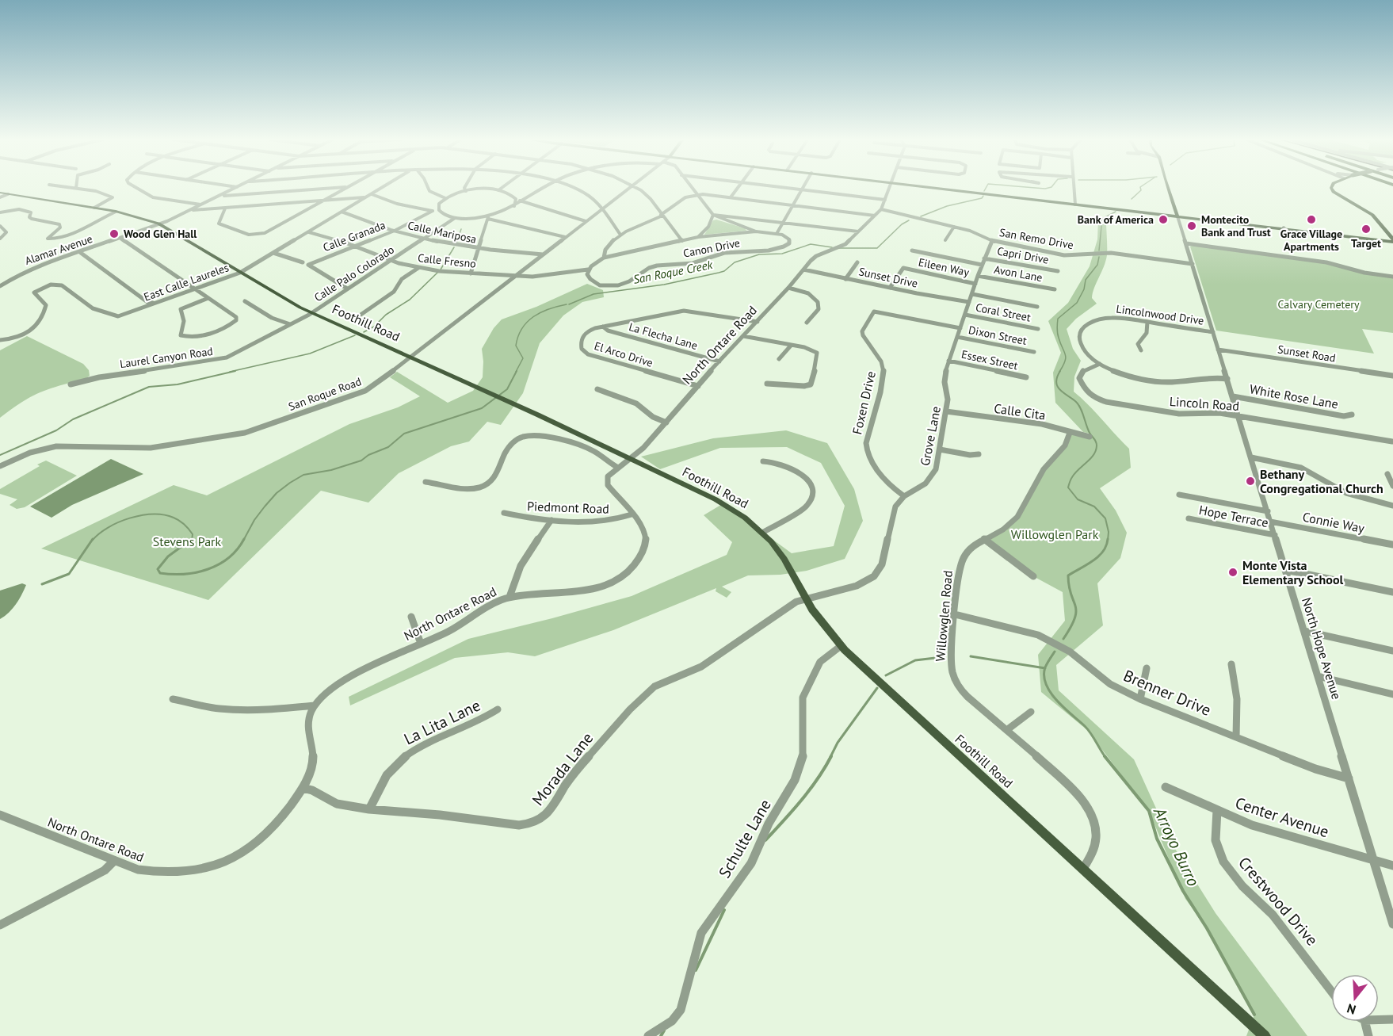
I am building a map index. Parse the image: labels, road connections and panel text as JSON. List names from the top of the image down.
{
  "streets": {
    "main road": ["Foothill Road"],
    "street": [
      "Calle Mariposa",
      "Calle Granada",
      "San Remo Drive",
      "Canon Drive",
      "Alamar Avenue",
      "Capri Drive",
      "Calle Fresno",
      "Eileen Way",
      "Calle Palo Colorado",
      "Avon Lane",
      "Sunset Drive",
      "East Calle Laureles",
      "Coral Street",
      "Lincolnwood Drive",
      "Dixon Street",
      "La Flecha Lane",
      "North Ontare Road",
      "Sunset Road",
      "El Arco Drive",
      "Laurel Canyon Road",
      "Essex Street",
      "San Roque Road",
      "White Rose Lane",
      "Foxen Drive",
      "Lincoln Road",
      "Calle Cita",
      "Grove Lane",
      "Piedmont Road",
      "Hope Terrace",
      "Connie Way",
      "Willowglen Road",
      "North Hope Avenue",
      "Brenner Drive",
      "La Lita Lane",
      "Morada Lane",
      "Center Avenue",
      "Schulte Lane",
      "Crestwood Drive"
    ]
  },
  "crossings": [
    ["Calle Mariposa", "Calle Granada"],
    ["Calle Mariposa", "Calle Palo Colorado"],
    ["Calle Mariposa", "East Calle Laureles"],
    ["Calle Mariposa", "San Roque Road"],
    ["Calle Granada", "Calle Fresno"],
    ["Calle Granada", "Calle Palo Colorado"],
    ["San Remo Drive", "North Ontare Road"],
    ["San Remo Drive", "Grove Lane"],
    ["San Remo Drive", "North Hope Avenue"],
    ["Canon Drive", "Calle Fresno"],
    ["Alamar Avenue", "Foothill Road"],
    ["Capri Drive", "Grove Lane"],
    ["Calle Fresno", "Calle Palo Colorado"],
    ["Calle Fresno", "East Calle Laureles"],
    ["Calle Fresno", "San Roque Road"],
    ["Eileen Way", "Sunset Drive"],
    ["Eileen Way", "Grove Lane"],
    ["Calle Palo Colorado", "Foothill Road"],
    ["Calle Palo Colorado", "Laurel Canyon Road"],
    ["Avon Lane", "Grove Lane"],
    ["Sunset Drive", "North Ontare Road"],
    ["Sunset Drive", "Grove Lane"],
    ["East Calle Laureles", "Foothill Road"],
    ["Coral Street", "Grove Lane"],
    ["Lincolnwood Drive", "Lincoln Road"],
    ["Lincolnwood Drive", "North Hope Avenue"],
    ["Foothill Road", "North Ontare Road"],
    ["Foothill Road", "Laurel Canyon Road"],
    ["Foothill Road", "San Roque Road"],
    ["Foothill Road", "Grove Lane"],
    ["Foothill Road", "Willowglen Road"],
    ["Foothill Road", "Morada Lane"],
    ["Foothill Road", "Schulte Lane"],
    ["Dixon Street", "Grove Lane"],
    ["La Flecha Lane", "North Ontare Road"],
    ["La Flecha Lane", "El Arco Drive"],
    ["North Ontare Road", "El Arco Drive"],
    ["North Ontare Road", "Piedmont Road"],
    ["North Ontare Road", "Morada Lane"],
    ["Sunset Road", "North Hope Avenue"],
    ["Essex Street", "Grove Lane"],
    ["White Rose Lane", "North Hope Avenue"],
    ["Foxen Drive", "Grove Lane"],
    ["Lincoln Road", "North Hope Avenue"],
    ["Calle Cita", "Grove Lane"],
    ["Calle Cita", "Willowglen Road"],
    ["Grove Lane", "Morada Lane"],
    ["Hope Terrace", "North Hope Avenue"],
    ["Connie Way", "North Hope Avenue"],
    ["Willowglen Road", "Brenner Drive"],
    ["North Hope Avenue", "Brenner Drive"],
    ["North Hope Avenue", "Center Avenue"],
    ["La Lita Lane", "Morada Lane"],
    ["Center Avenue", "Crestwood Drive"]
  ],
  "water": ["San Roque Creek", "Arroyo Burro"],
  "parks": ["Calvary Cemetery", "Willowglen Park", "Stevens Park"],
  "places": [
    "Bank of America",
    "Grace Village Apartments",
    "Montecito Bank and Trust",
    "Target",
    "Wood Glen Hall",
    "Bethany Congregational Church",
    "Monte Vista Elementary School"
  ],
  "north": "bottom"
}
